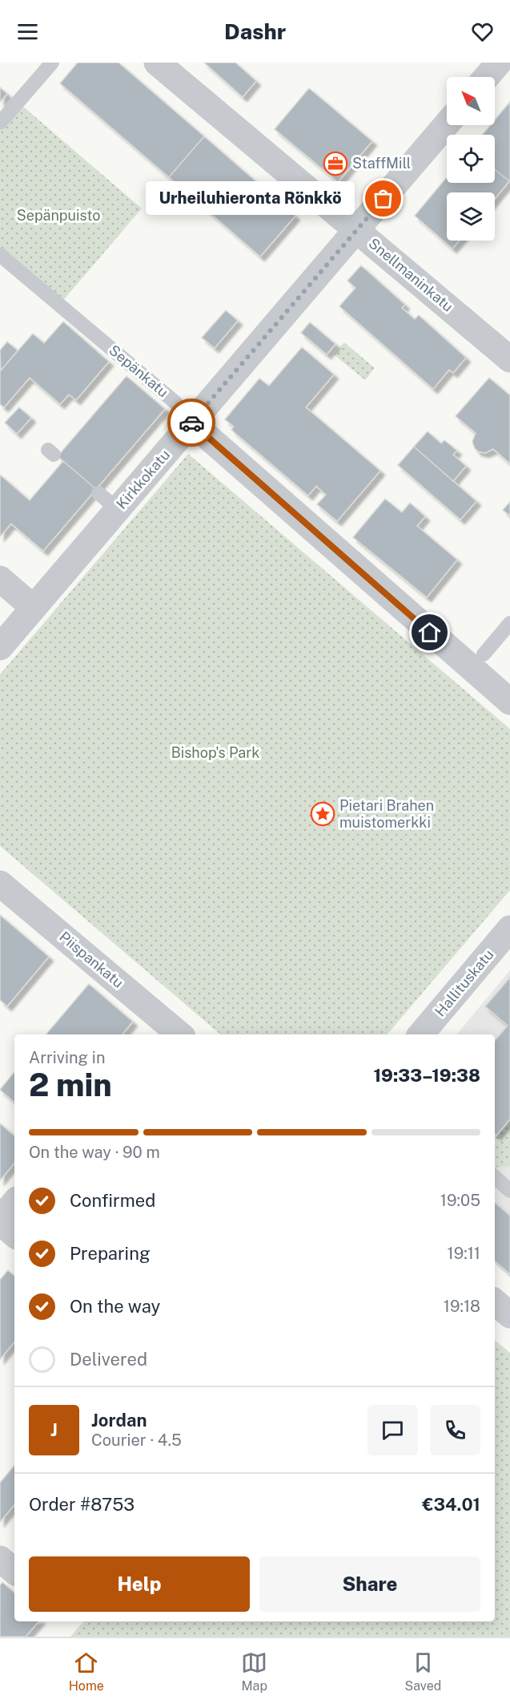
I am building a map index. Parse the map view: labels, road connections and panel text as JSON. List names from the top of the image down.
{
  "streets": {
    "street": [
      "Snellmaninkatu",
      "Sepänkatu",
      "Kirkkokatu",
      "Piispankatu",
      "Hallituskatu"
    ]
  },
  "crossings": [
    ["Snellmaninkatu", "Kirkkokatu"],
    ["Sepänkatu", "Kirkkokatu"]
  ],
  "parks": ["Sepänpuisto", "Bishop's Park"],
  "places": {
    "office": ["StaffMill"],
    "other": ["Urheiluhieronta Rönkkö"],
    "place": ["Pietari Brahen muistomerkki"]
  },
  "north": "top left",
  "page": {
    "header": "Dashr",
    "bubble": "Urheiluhieronta Rönkkö",
    "heading": ["2 min", "Arriving in", "19:33–19:38"],
    "panel": [
      "Jordan",
      "Courier · 4.5",
      "Order #8753",
      "€34.01"
    ],
    "bar": "On the way · 90 m",
    "list": [
      ["Confirmed", "19:05"],
      ["Preparing", "19:11"],
      ["On the way", "19:18"],
      "Delivered"
    ],
    "round": "J",
    "buttons": ["Help", "Share"],
    "tabs": ["Home", "Map", "Saved"]
  }
}
